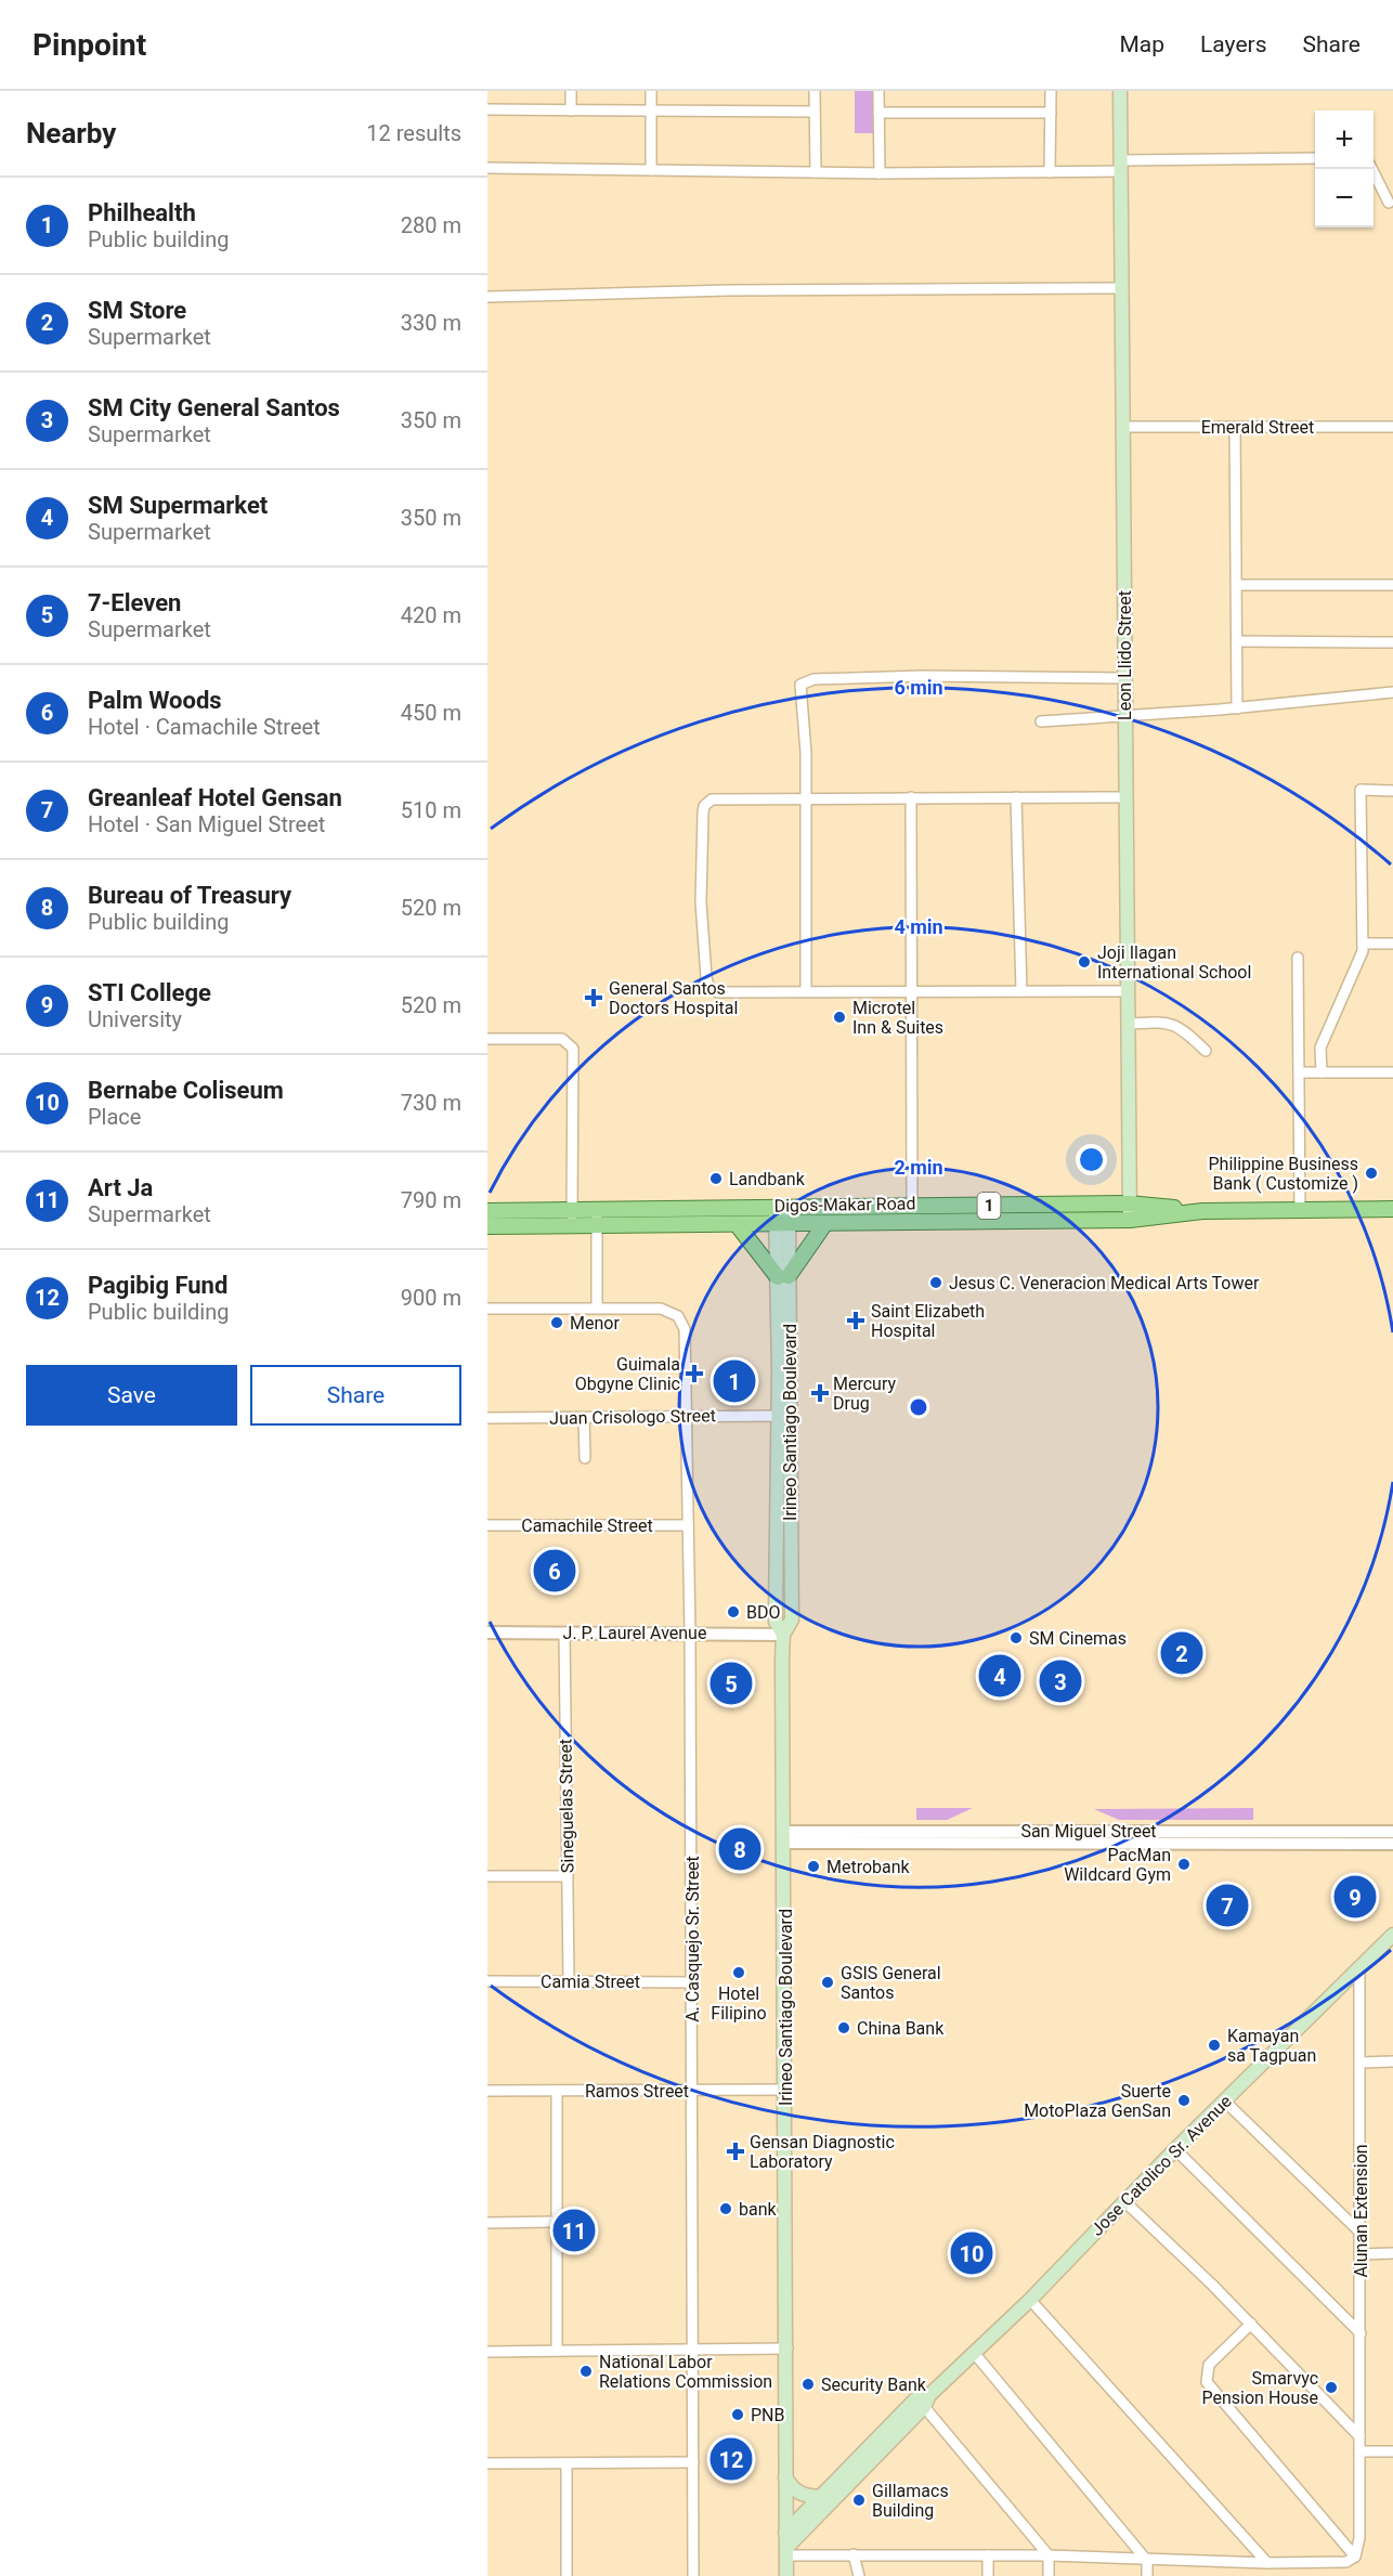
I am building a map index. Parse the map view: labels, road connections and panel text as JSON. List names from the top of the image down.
{
  "streets": {
    "main road": [
      "Leon Llido Street",
      "Digos-Makar Road",
      "1",
      "Irineo Santiago Boulevard",
      "Jose Catolico Sr. Avenue"
    ],
    "street": [
      "Emerald Street",
      "Juan Crisologo Street",
      "Camachile Street",
      "J. P. Laurel Avenue",
      "Sineguelas Street",
      "San Miguel Street",
      "A. Casquejo Sr. Street",
      "Camia Street",
      "Ramos Street",
      "Alunan Extension"
    ]
  },
  "crossings": [
    ["Emerald Street", "Leon Llido Street"],
    ["Leon Llido Street", "Digos-Makar Road"],
    ["Digos-Makar Road", "Irineo Santiago Boulevard"],
    ["Juan Crisologo Street", "Irineo Santiago Boulevard"],
    ["Juan Crisologo Street", "A. Casquejo Sr. Street"],
    ["Irineo Santiago Boulevard", "J. P. Laurel Avenue"],
    ["Irineo Santiago Boulevard", "San Miguel Street"],
    ["Irineo Santiago Boulevard", "Ramos Street"],
    ["Irineo Santiago Boulevard", "Jose Catolico Sr. Avenue"],
    ["Camachile Street", "A. Casquejo Sr. Street"],
    ["J. P. Laurel Avenue", "Sineguelas Street"],
    ["J. P. Laurel Avenue", "A. Casquejo Sr. Street"],
    ["Sineguelas Street", "Camia Street"],
    ["A. Casquejo Sr. Street", "Camia Street"],
    ["A. Casquejo Sr. Street", "Ramos Street"],
    ["Jose Catolico Sr. Avenue", "Alunan Extension"]
  ],
  "places": {
    "other": [
      "Joji Ilagan International School",
      "Microtel Inn & Suites",
      "Philippine Business Bank ( Customize )",
      "Landbank",
      "Jesus C. Veneracion Medical Arts Tower",
      "Menor",
      "BDO",
      "SM Cinemas",
      "PacMan Wildcard Gym",
      "Metrobank",
      "Hotel Filipino",
      "GSIS General Santos",
      "China Bank",
      "Kamayan sa Tagpuan",
      "Suerte MotoPlaza GenSan",
      "bank",
      "National Labor Relations Commission",
      "Security Bank",
      "Smarvyc Pension House",
      "PNB",
      "Gillamacs Building"
    ],
    "health": [
      "General Santos Doctors Hospital",
      "Saint Elizabeth Hospital",
      "Guimala Obgyne Clinic",
      "Mercury Drug",
      "Gensan Diagnostic Laboratory"
    ]
  },
  "page": {
    "header": "Pinpoint",
    "nav": ["Map", "Layers", "Share"],
    "heading": ["Nearby", "12 results"],
    "map_buttons": ["+", "−"],
    "list": [
      {
        "mark": "1",
        "name": "Philhealth",
        "note": "Public building",
        "value": "280 m"
      },
      {
        "mark": "2",
        "name": "SM Store",
        "note": "Supermarket",
        "value": "330 m"
      },
      {
        "mark": "3",
        "name": "SM City General Santos",
        "note": "Supermarket",
        "value": "350 m"
      },
      {
        "mark": "4",
        "name": "SM Supermarket",
        "note": "Supermarket",
        "value": "350 m"
      },
      {
        "mark": "5",
        "name": "7-Eleven",
        "note": "Supermarket",
        "value": "420 m"
      },
      {
        "mark": "6",
        "name": "Palm Woods",
        "note": "Hotel · Camachile Street",
        "value": "450 m"
      },
      {
        "mark": "7",
        "name": "Greanleaf Hotel Gensan",
        "note": "Hotel · San Miguel Street",
        "value": "510 m"
      },
      {
        "mark": "8",
        "name": "Bureau of Treasury",
        "note": "Public building",
        "value": "520 m"
      },
      {
        "mark": "9",
        "name": "STI College",
        "note": "University",
        "value": "520 m"
      },
      {
        "mark": "10",
        "name": "Bernabe Coliseum",
        "note": "Place",
        "value": "730 m"
      },
      {
        "mark": "11",
        "name": "Art Ja",
        "note": "Supermarket",
        "value": "790 m"
      },
      {
        "mark": "12",
        "name": "Pagibig Fund",
        "note": "Public building",
        "value": "900 m"
      }
    ],
    "buttons": ["Save", "Share"],
    "pins": [
      "1",
      "6",
      "2",
      "4",
      "3",
      "5",
      "8",
      "9",
      "7",
      "11",
      "10",
      "12"
    ]
  },
  "rings": ["6 min", "4 min", "2 min"]
}
